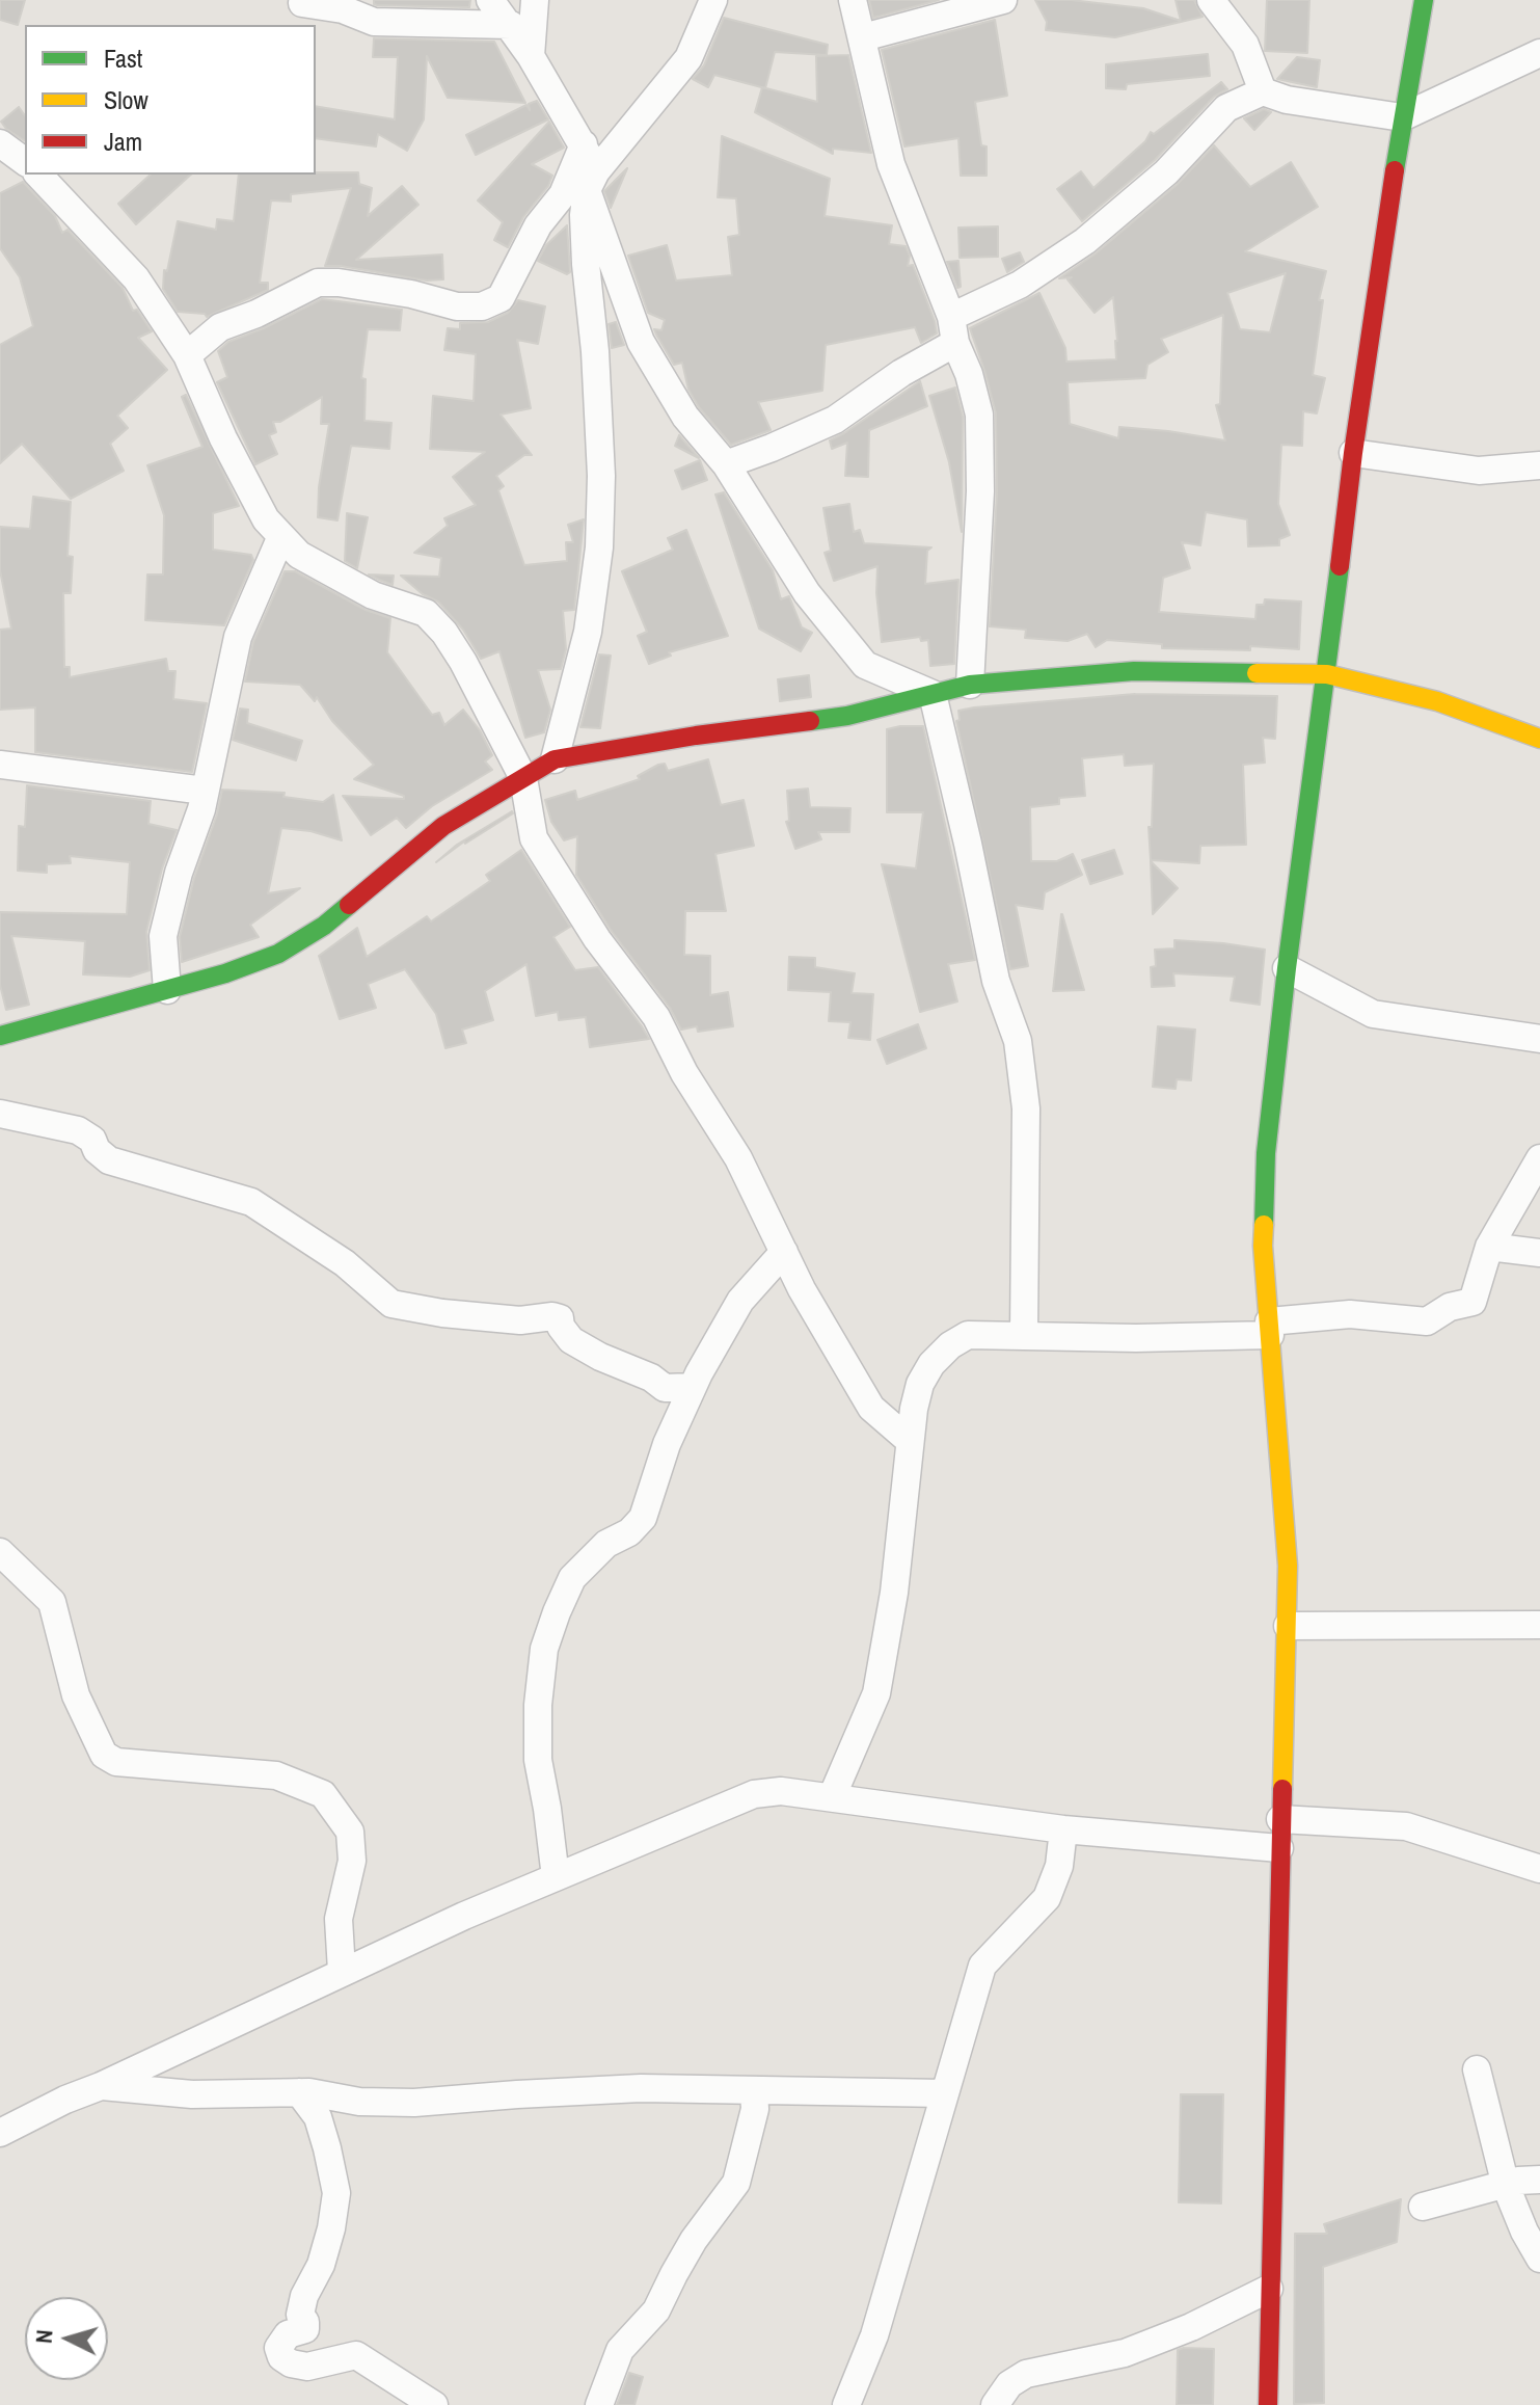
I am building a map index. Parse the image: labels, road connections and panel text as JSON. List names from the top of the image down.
{
  "legend": ["Fast", "Slow", "Jam"],
  "north": "left"
}
